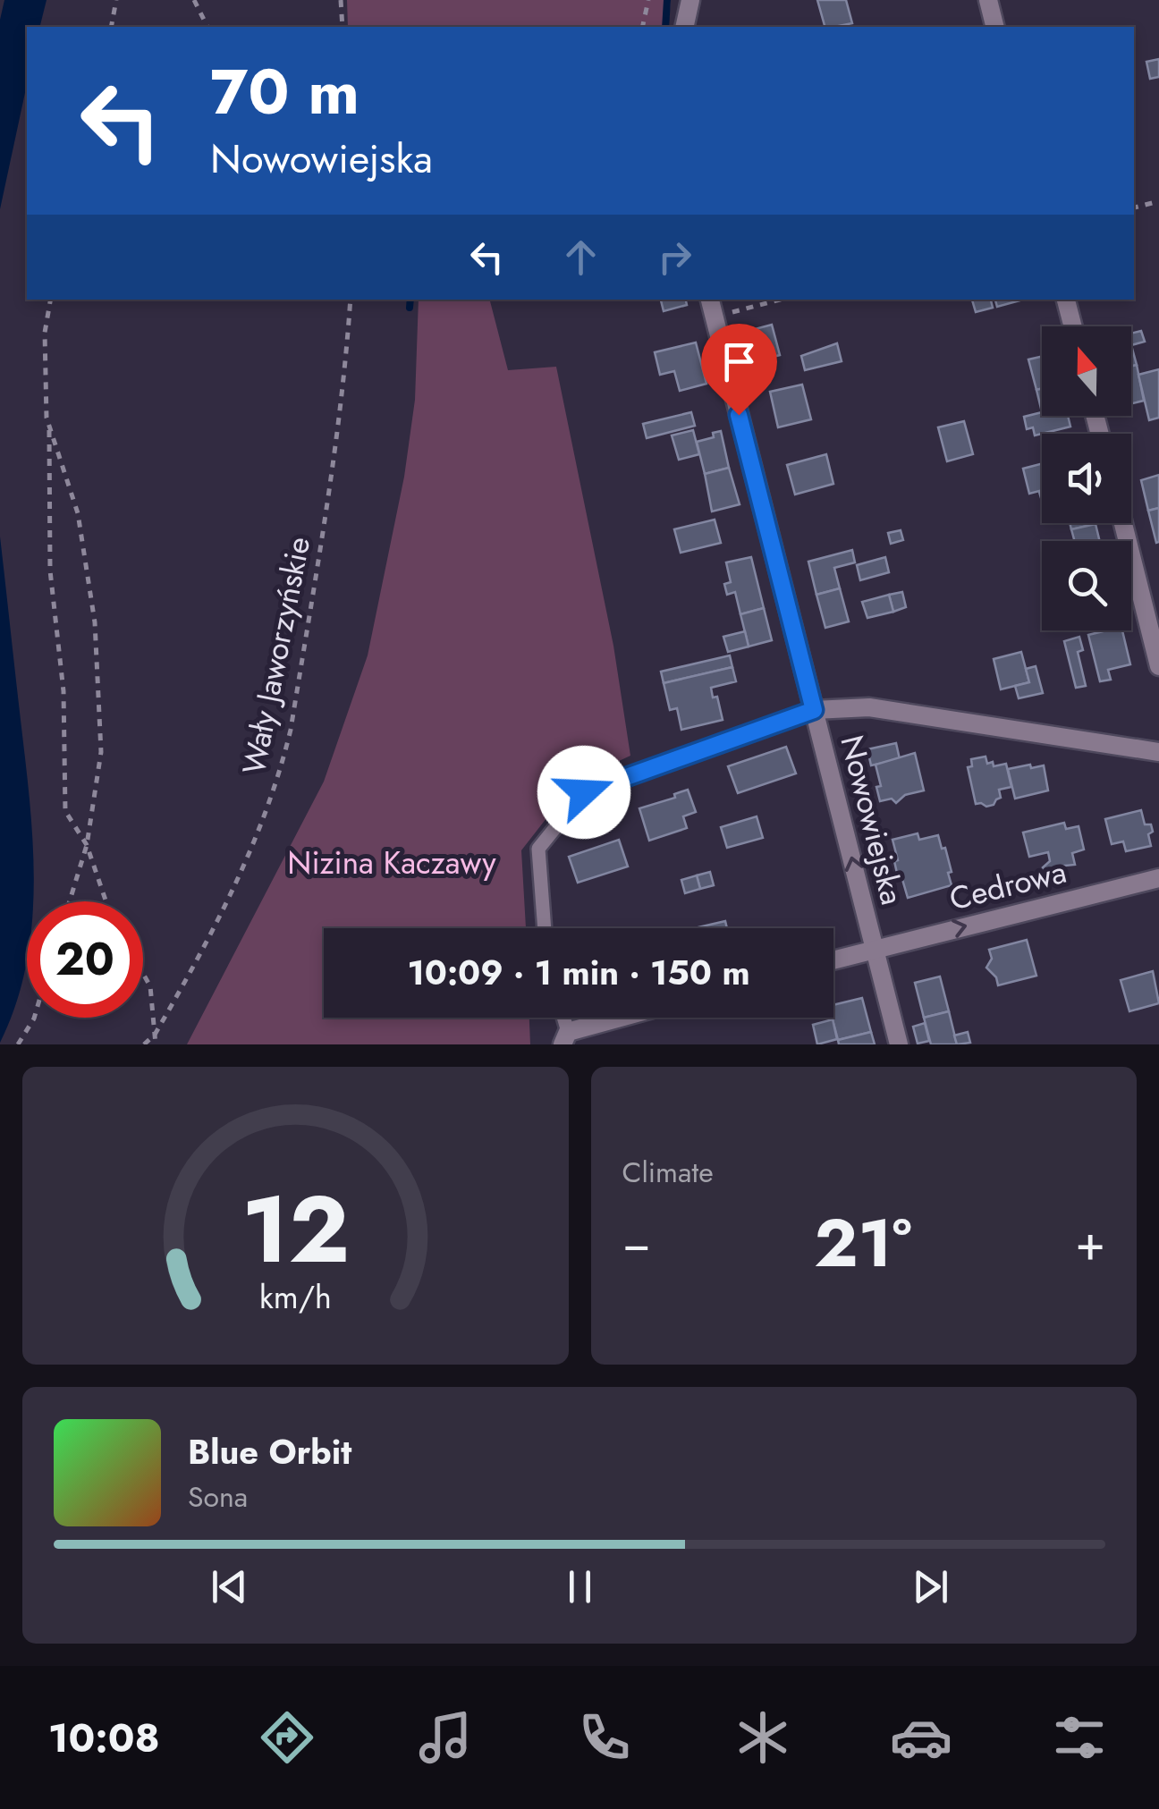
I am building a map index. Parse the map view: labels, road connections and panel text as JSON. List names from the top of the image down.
{
  "streets": {
    "street": ["Nowowiejska", "Cedrowa"],
    "path": ["Wały Jaworzyńskie"]
  },
  "crossings": [
    ["Nowowiejska", "Cedrowa"]
  ],
  "one_way": ["Cedrowa"],
  "parks": ["Nizina Kaczawy"],
  "north": "top",
  "page": {
    "turn": ["70 m", "Nowowiejska"],
    "limit": "20",
    "trip": "10:09 · 1 min · 150 m",
    "tile": "Climate",
    "heat": ["−", "21°", "+"],
    "song": ["Blue Orbit", "Sona"],
    "tabs": "10:08",
    "gauge": ["12", "km/h"]
  }
}
